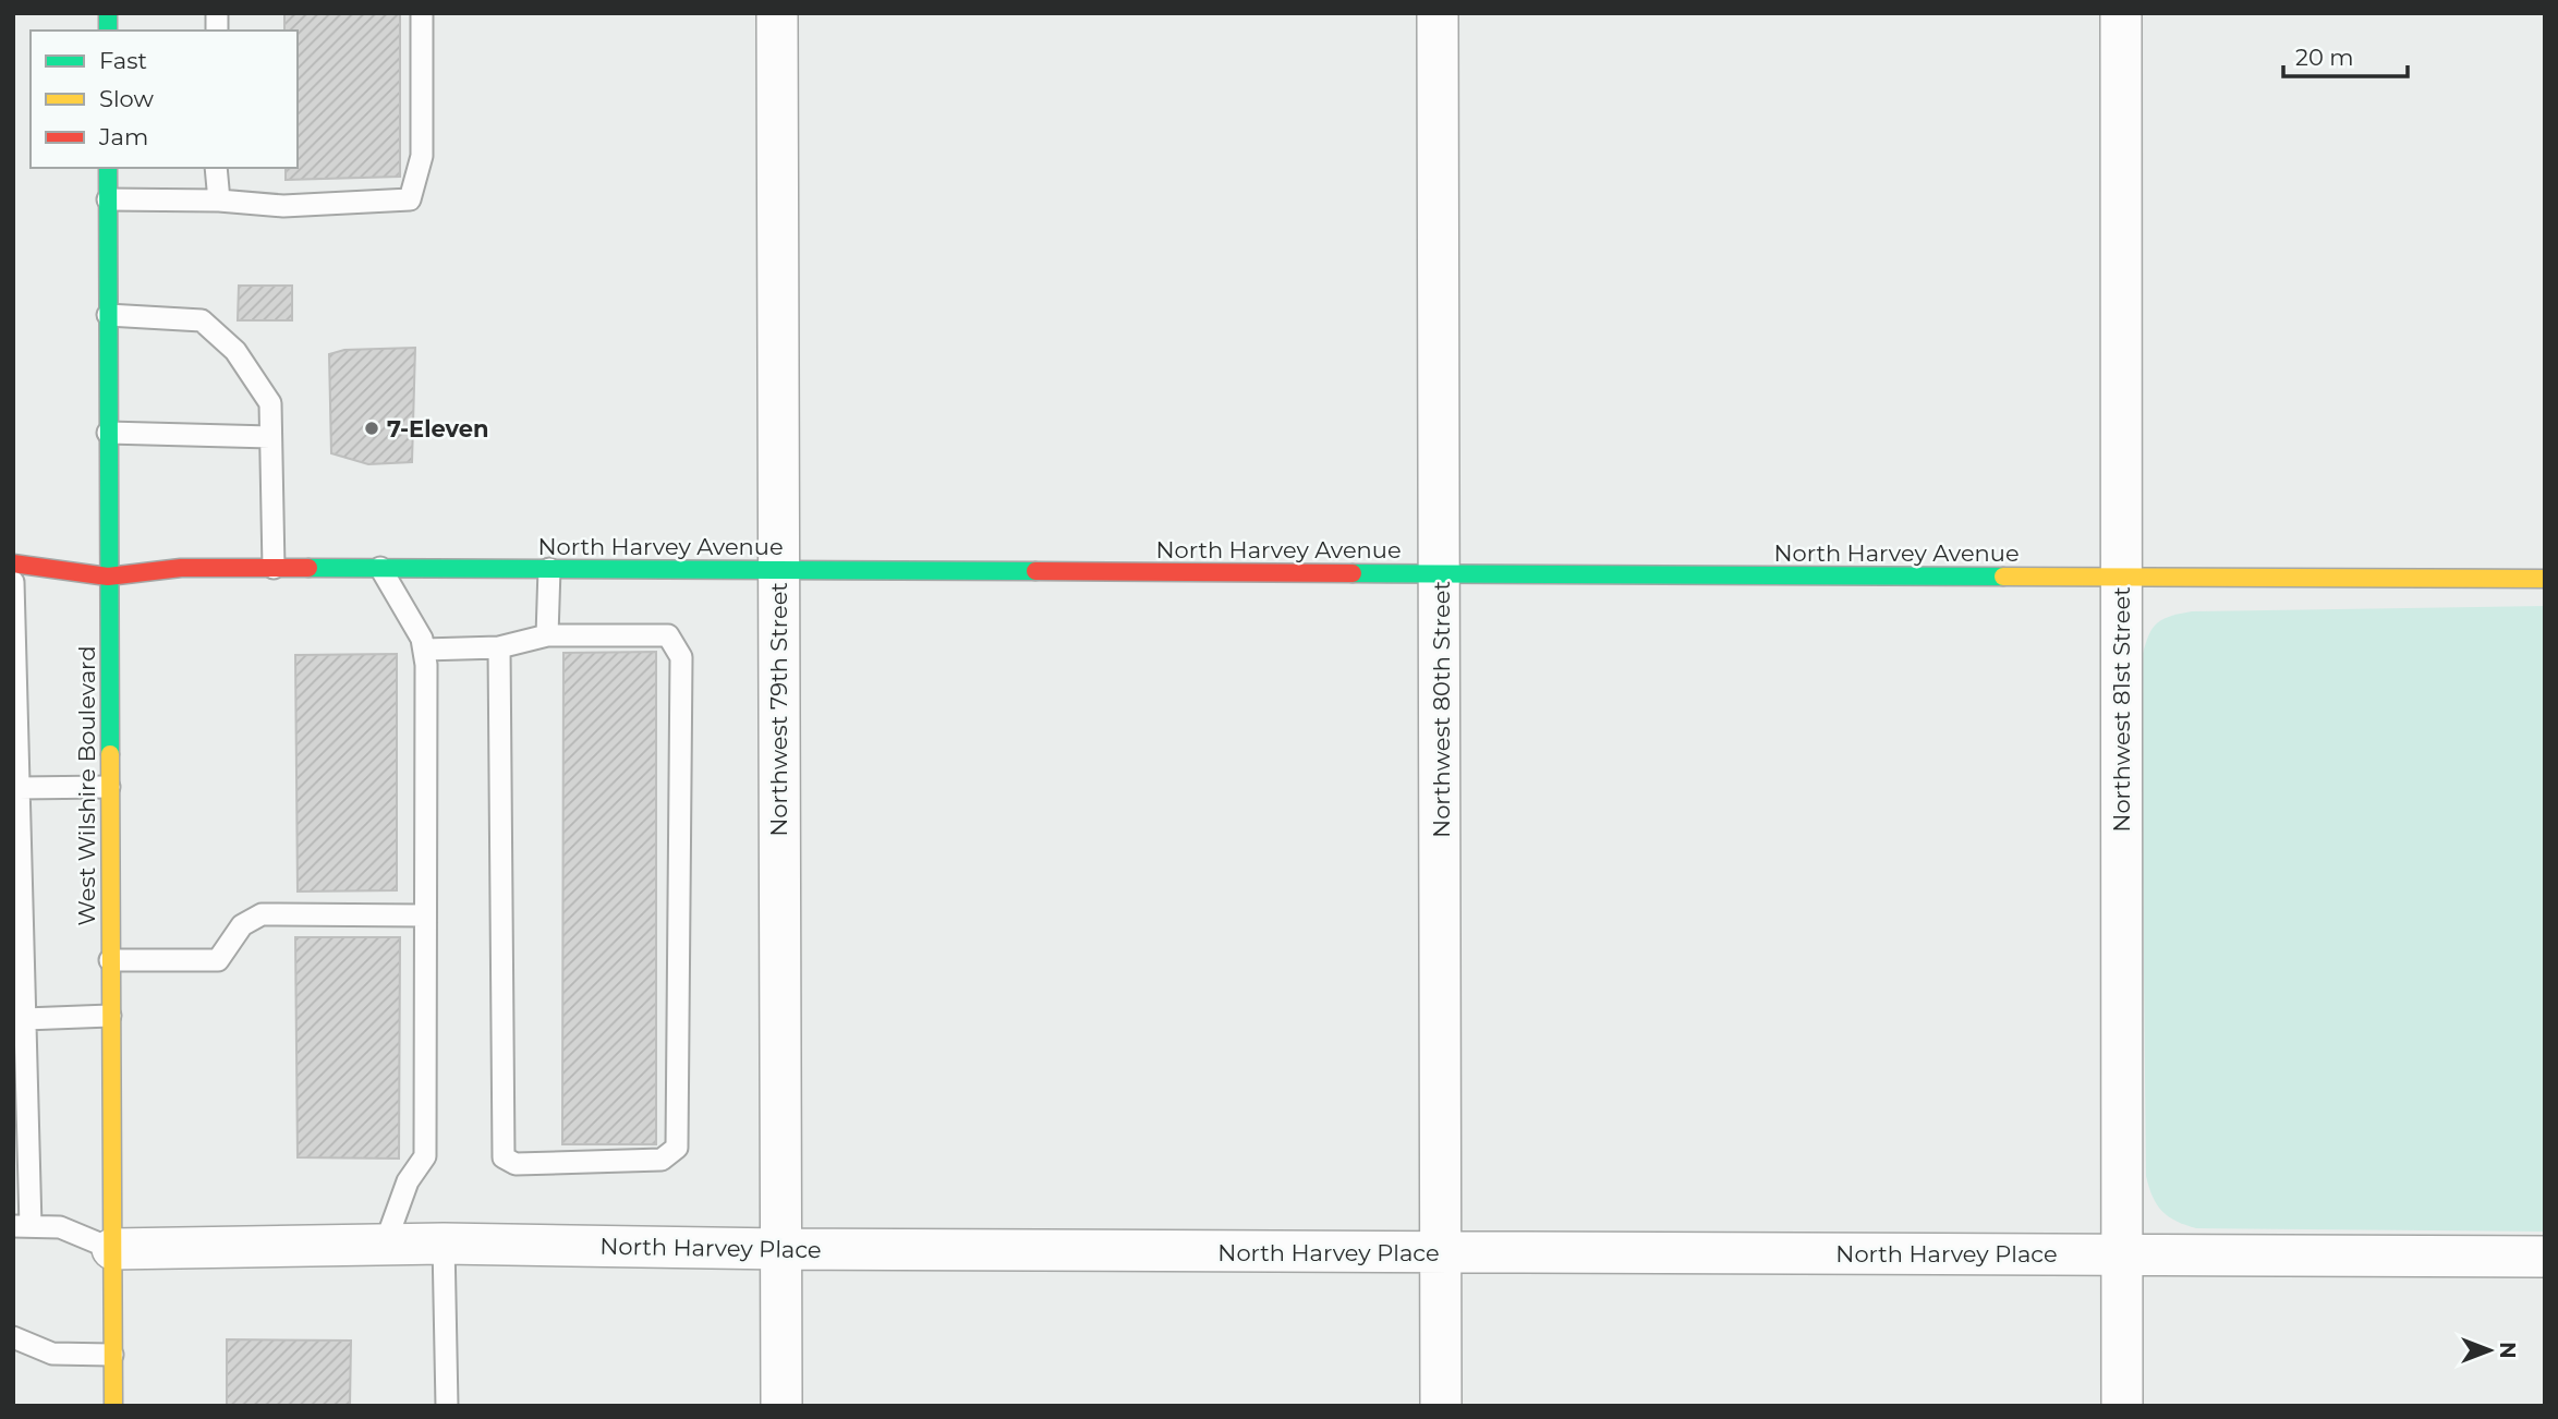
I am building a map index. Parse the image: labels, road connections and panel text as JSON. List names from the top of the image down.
{
  "streets": {
    "street": [
      "North Harvey Avenue",
      "Northwest 79th Street",
      "Northwest 80th Street",
      "Northwest 81st Street",
      "West Wilshire Boulevard",
      "North Harvey Place"
    ]
  },
  "crossings": [
    ["North Harvey Avenue", "Northwest 79th Street"],
    ["North Harvey Avenue", "Northwest 80th Street"],
    ["North Harvey Avenue", "Northwest 81st Street"],
    ["North Harvey Avenue", "West Wilshire Boulevard"],
    ["Northwest 79th Street", "North Harvey Place"],
    ["Northwest 80th Street", "North Harvey Place"],
    ["Northwest 81st Street", "North Harvey Place"],
    ["West Wilshire Boulevard", "North Harvey Place"]
  ],
  "places": ["7-Eleven"],
  "legend": ["Fast", "Slow", "Jam"],
  "scale_bar": "20 m",
  "north": "right"
}
